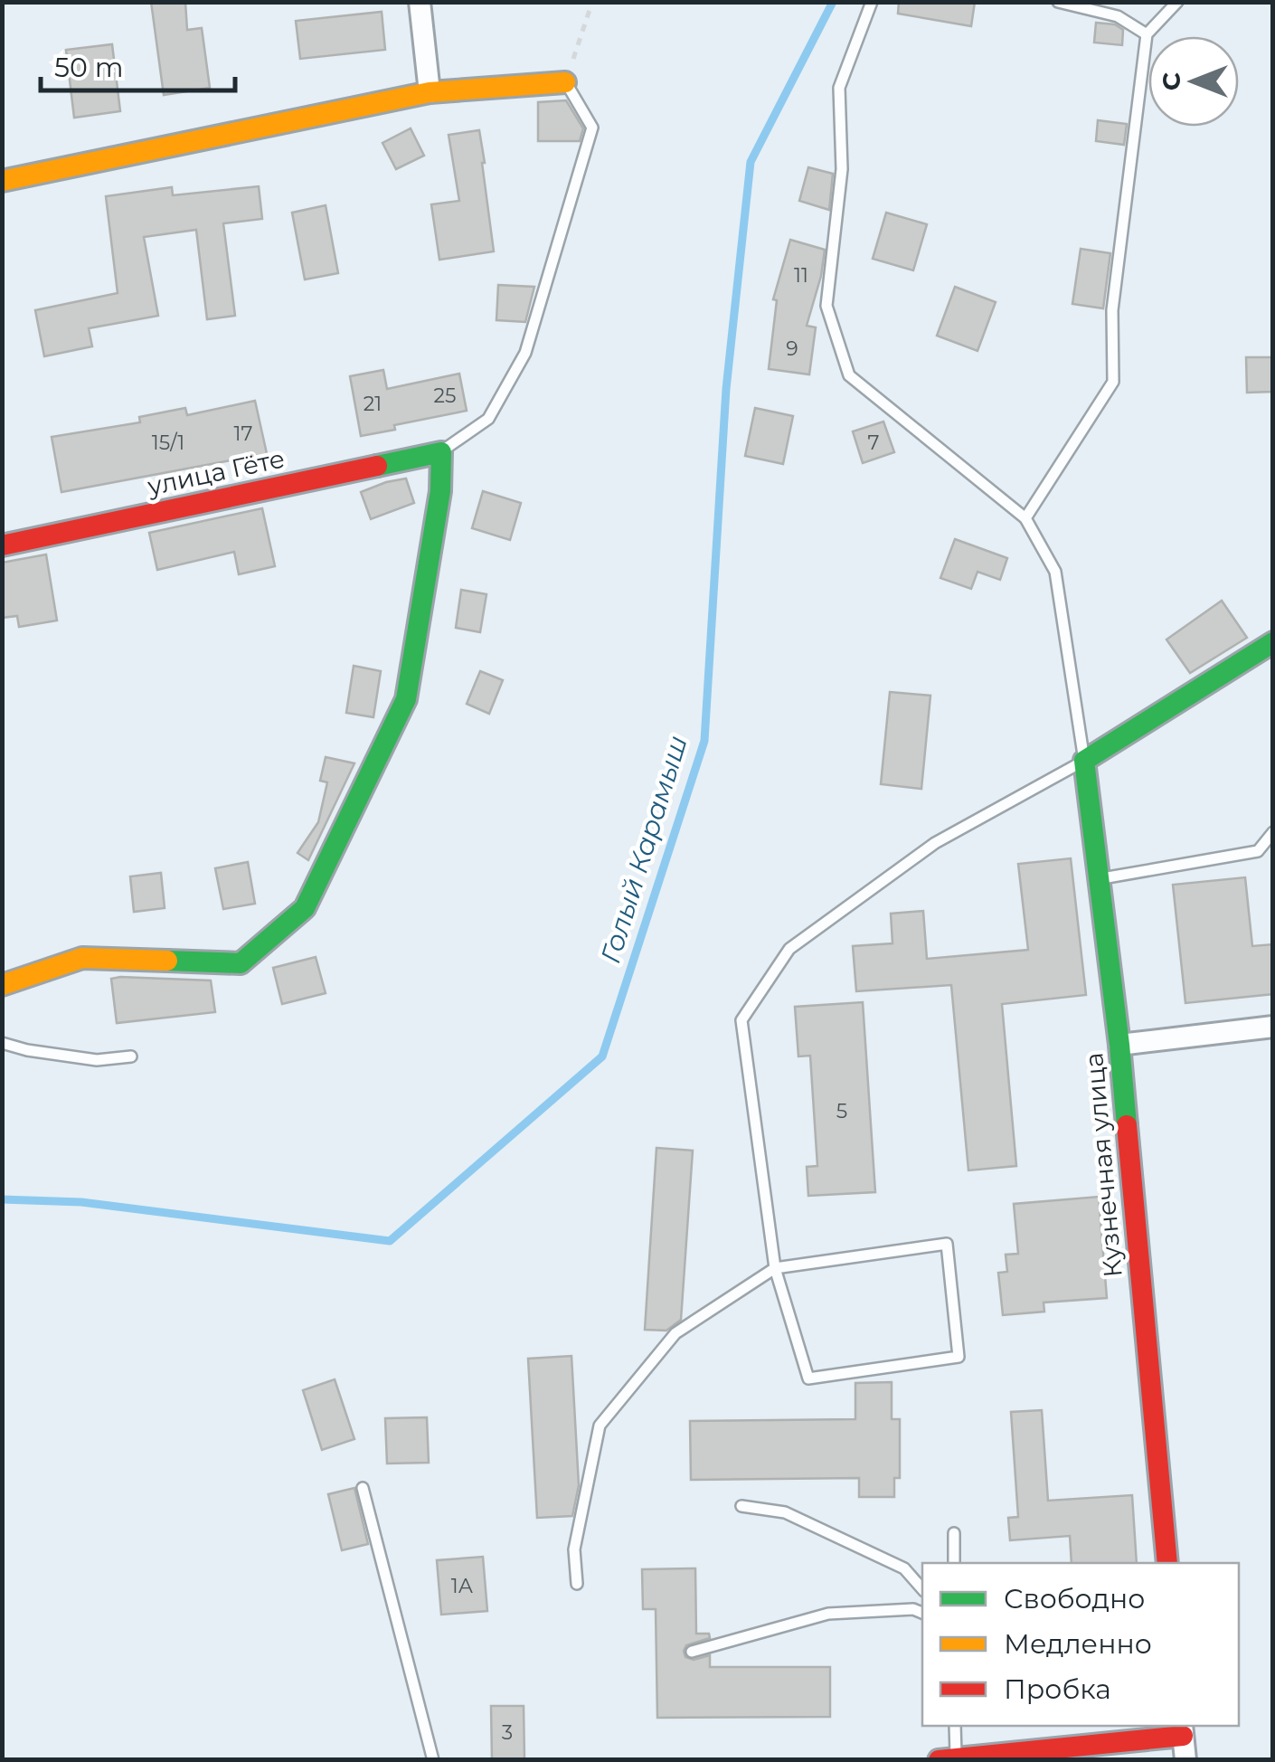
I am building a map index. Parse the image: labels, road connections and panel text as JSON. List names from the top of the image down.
{
  "streets": {
    "street": ["улица Гёте", "Кузнечная улица"]
  },
  "water": ["Голый Карамыш"],
  "house_numbers": [
    "11",
    "9",
    "25",
    "21",
    "17",
    "15/1",
    "7",
    "5",
    "1А",
    "3"
  ],
  "legend": ["Свободно", "Медленно", "Пробка"],
  "scale_bar": "50 m",
  "north": "left"
}
